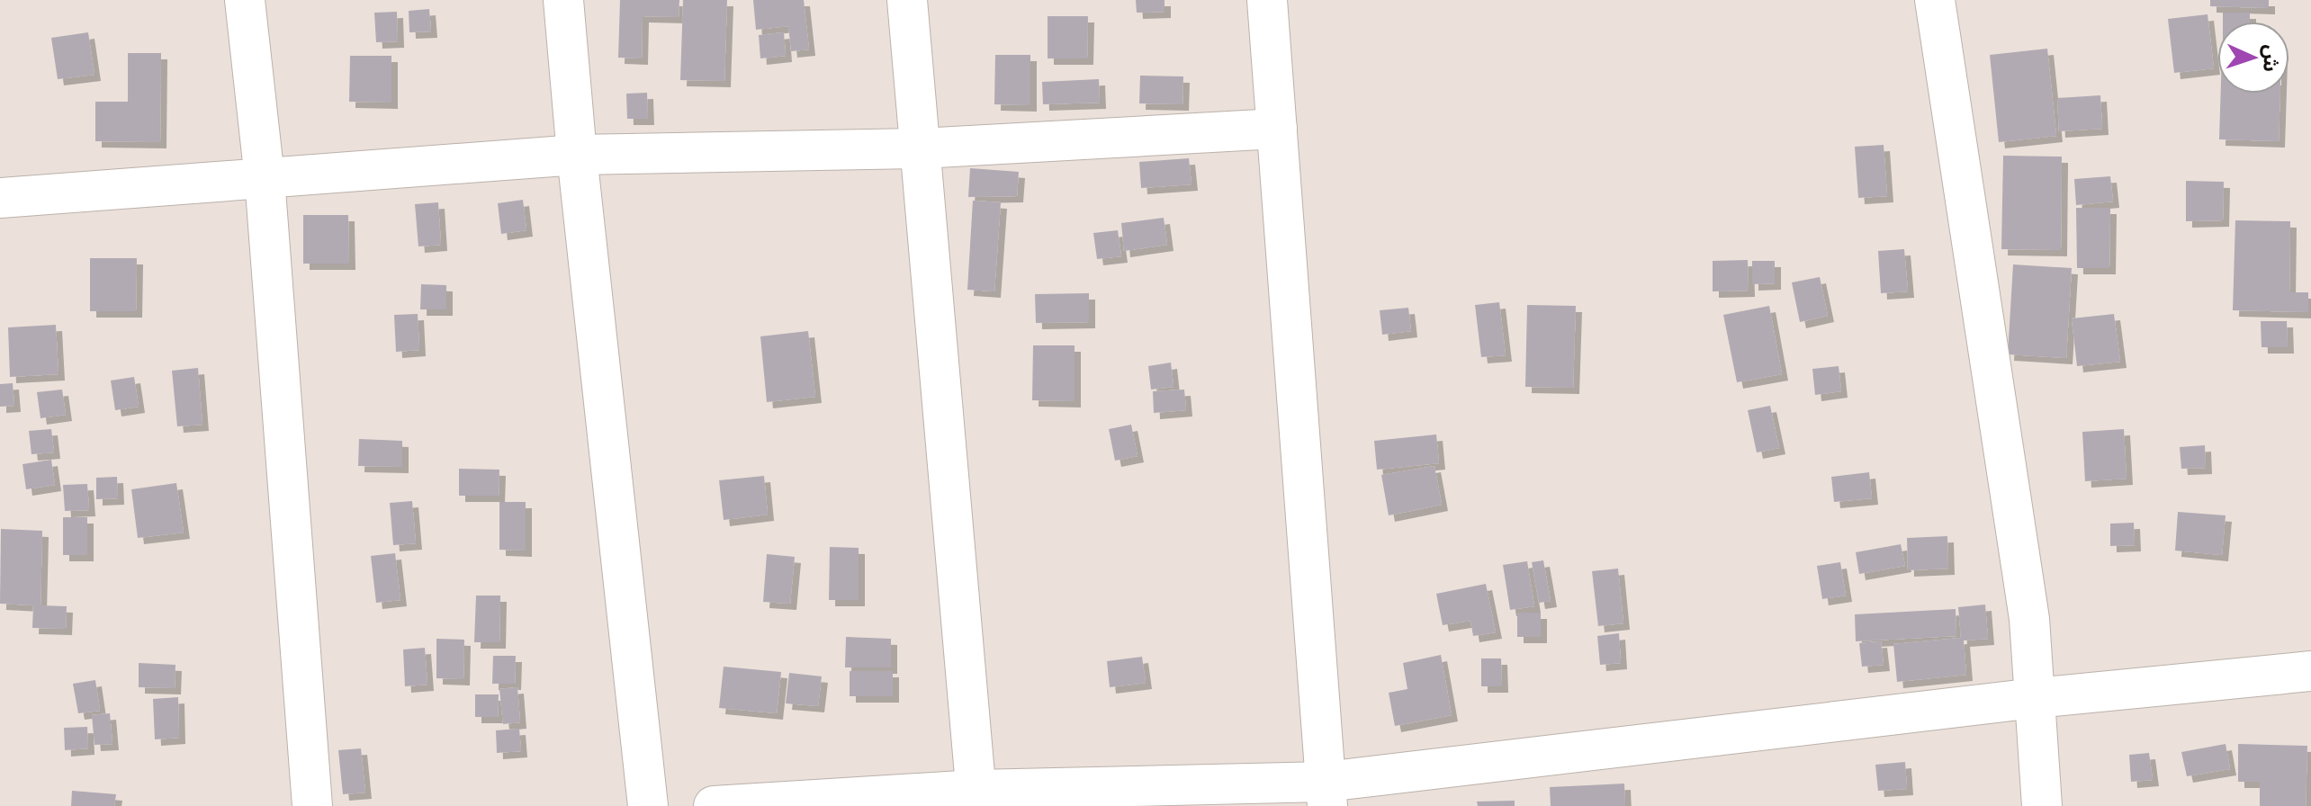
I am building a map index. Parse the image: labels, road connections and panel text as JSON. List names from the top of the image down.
{
  "north": "right"
}
